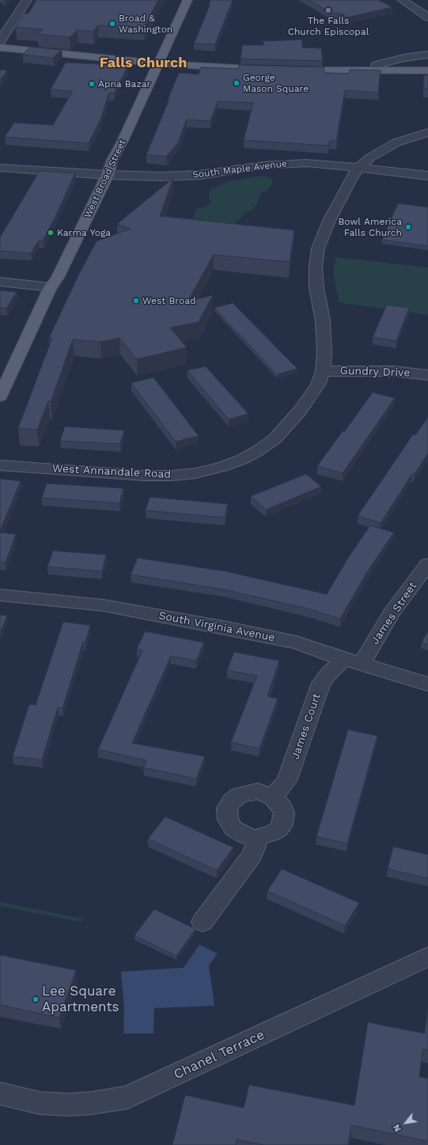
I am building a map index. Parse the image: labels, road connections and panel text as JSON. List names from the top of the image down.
{
  "streets": {
    "main road": ["West Broad Street"],
    "street": [
      "South Maple Avenue",
      "Gundry Drive",
      "West Annandale Road",
      "James Street",
      "South Virginia Avenue",
      "James Court",
      "Chanel Terrace"
    ]
  },
  "crossings": [
    ["South Maple Avenue", "West Broad Street"],
    ["South Maple Avenue", "West Annandale Road"],
    ["Gundry Drive", "West Annandale Road"],
    ["James Street", "South Virginia Avenue"],
    ["James Street", "James Court"],
    ["South Virginia Avenue", "James Court"]
  ],
  "districts": ["Falls Church"],
  "places": [
    "The Falls Church Episcopal",
    "Broad & Washington",
    "George Mason Square",
    "Apna Bazar",
    "Bowl America Falls Church",
    "Karma Yoga",
    "West Broad",
    "Lee Square Apartments"
  ],
  "north": "bottom left"
}
